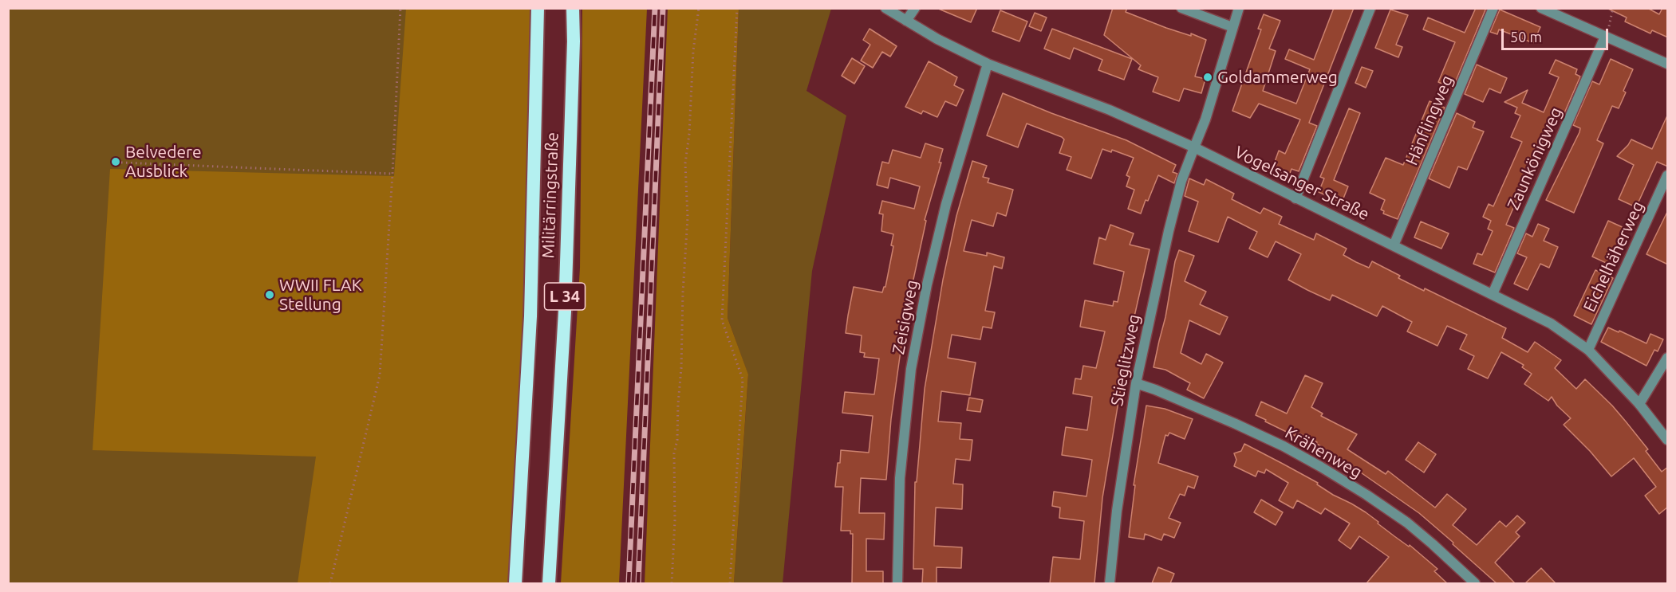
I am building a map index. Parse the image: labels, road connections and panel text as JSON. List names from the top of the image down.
{
  "streets": {
    "highway": ["Militärringstraße", "L 34"],
    "street": [
      "Hänflingweg",
      "Zaunkönigweg",
      "Vogelsanger Straße",
      "Eichelhäherweg",
      "Zeisigweg",
      "Stieglitzweg",
      "Krähenweg"
    ]
  },
  "crossings": [
    ["Hänflingweg", "Vogelsanger Straße"],
    ["Zaunkönigweg", "Vogelsanger Straße"],
    ["Vogelsanger Straße", "Eichelhäherweg"],
    ["Vogelsanger Straße", "Zeisigweg"],
    ["Vogelsanger Straße", "Stieglitzweg"],
    ["Stieglitzweg", "Krähenweg"]
  ],
  "places": ["Goldammerweg", "Belvedere Ausblick", "WWII FLAK Stellung"],
  "scale_bar": "50 m"
}
